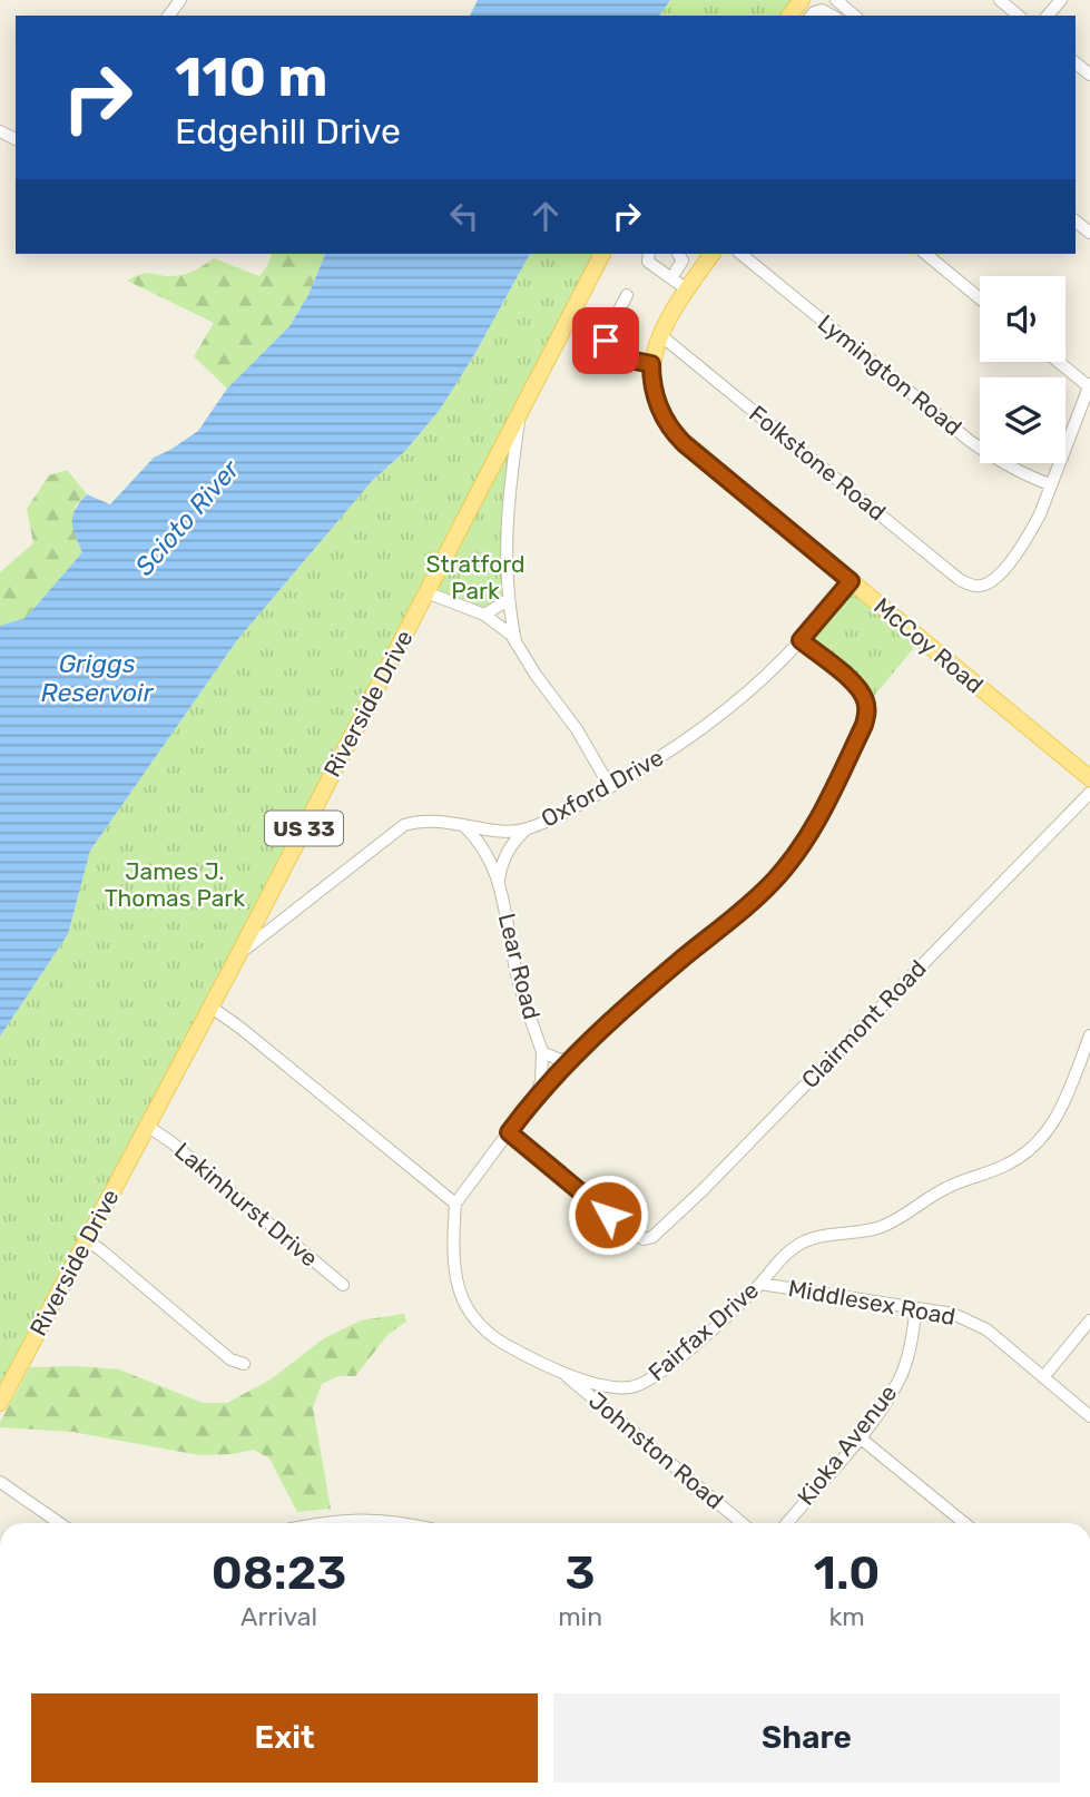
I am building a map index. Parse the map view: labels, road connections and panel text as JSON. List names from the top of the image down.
{
  "streets": {
    "main road": ["McCoy Road", "Riverside Drive", "US 33"],
    "street": [
      "Lymington Road",
      "Folkstone Road",
      "Oxford Drive",
      "Lear Road",
      "Clairmont Road",
      "Lakinhurst Drive",
      "Middlesex Road",
      "Fairfax Drive",
      "Kioka Avenue",
      "Johnston Road"
    ]
  },
  "crossings": [
    ["Lymington Road", "Folkstone Road"],
    ["Folkstone Road", "McCoy Road"],
    ["McCoy Road", "Oxford Drive"],
    ["Riverside Drive", "Oxford Drive"],
    ["Riverside Drive", "Lakinhurst Drive"],
    ["Oxford Drive", "Lear Road"],
    ["Middlesex Road", "Fairfax Drive"],
    ["Middlesex Road", "Kioka Avenue"],
    ["Fairfax Drive", "Johnston Road"]
  ],
  "water": ["Scioto River", "Griggs Reservoir"],
  "parks": ["Stratford Park", "James J. Thomas Park"],
  "page": {
    "turn": ["110 m", "Edgehill Drive"],
    "eta": [
      "08:23",
      "Arrival",
      "3",
      "min",
      "1.0",
      "km"
    ],
    "buttons": ["Exit", "Share"]
  }
}
